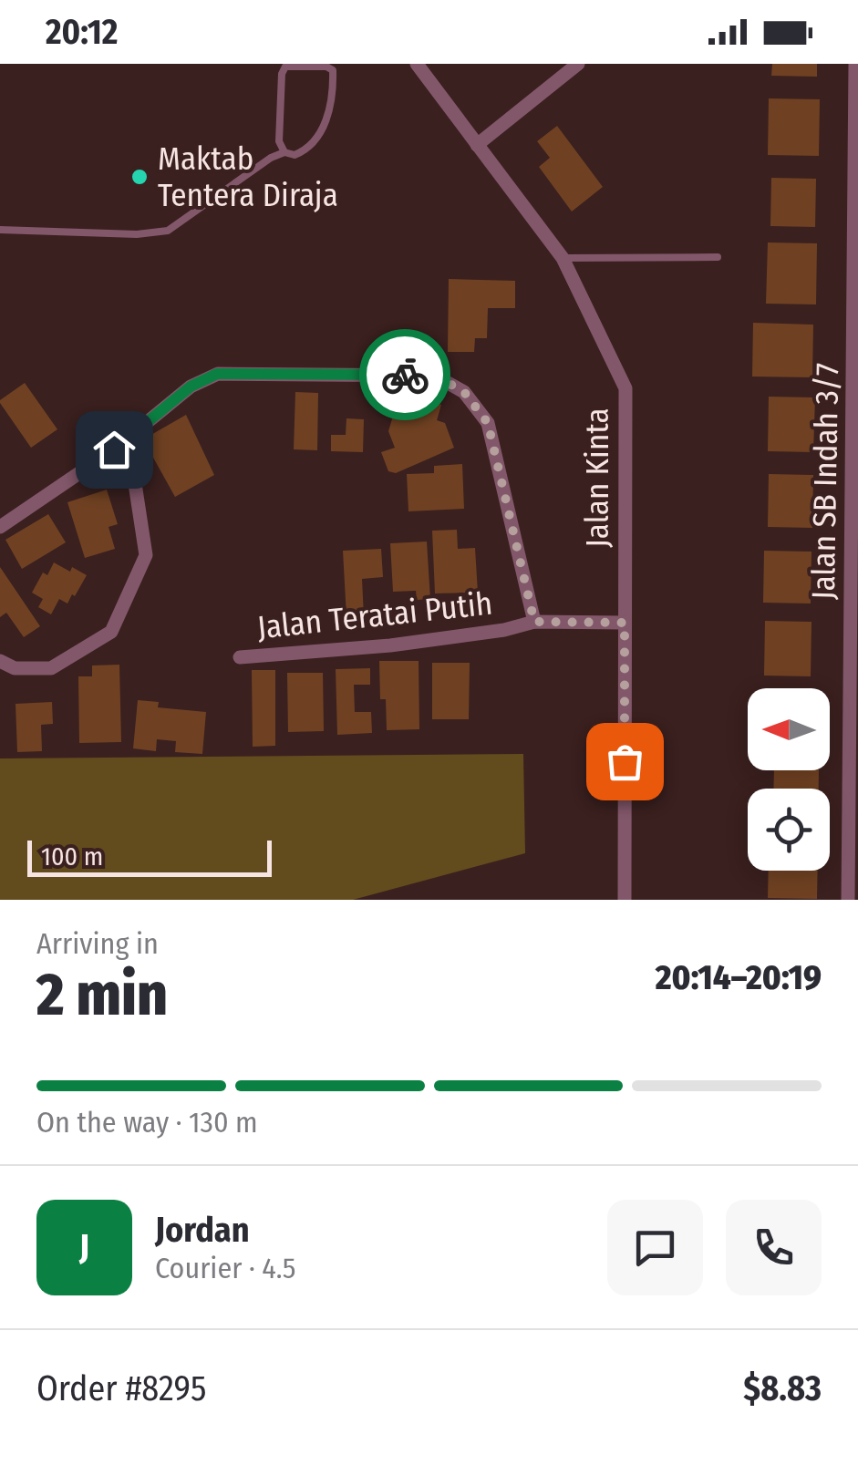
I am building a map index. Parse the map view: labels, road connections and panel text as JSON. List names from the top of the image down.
{
  "streets": {
    "street": ["Jalan Kinta", "Jalan SB Indah 3/7", "Jalan Teratai Putih"]
  },
  "crossings": [
    ["Jalan Kinta", "Jalan Teratai Putih"]
  ],
  "places": ["Maktab Tentera Diraja"],
  "scale_bar": "100 m",
  "north": "left",
  "page": {
    "status": "20:12",
    "scale": "100 m",
    "heading": ["2 min", "Arriving in", "20:14–20:19"],
    "panel": [
      "Jordan",
      "Courier · 4.5",
      "Order #8295",
      "$8.83"
    ],
    "bar": "On the way · 130 m",
    "round": "J"
  }
}
